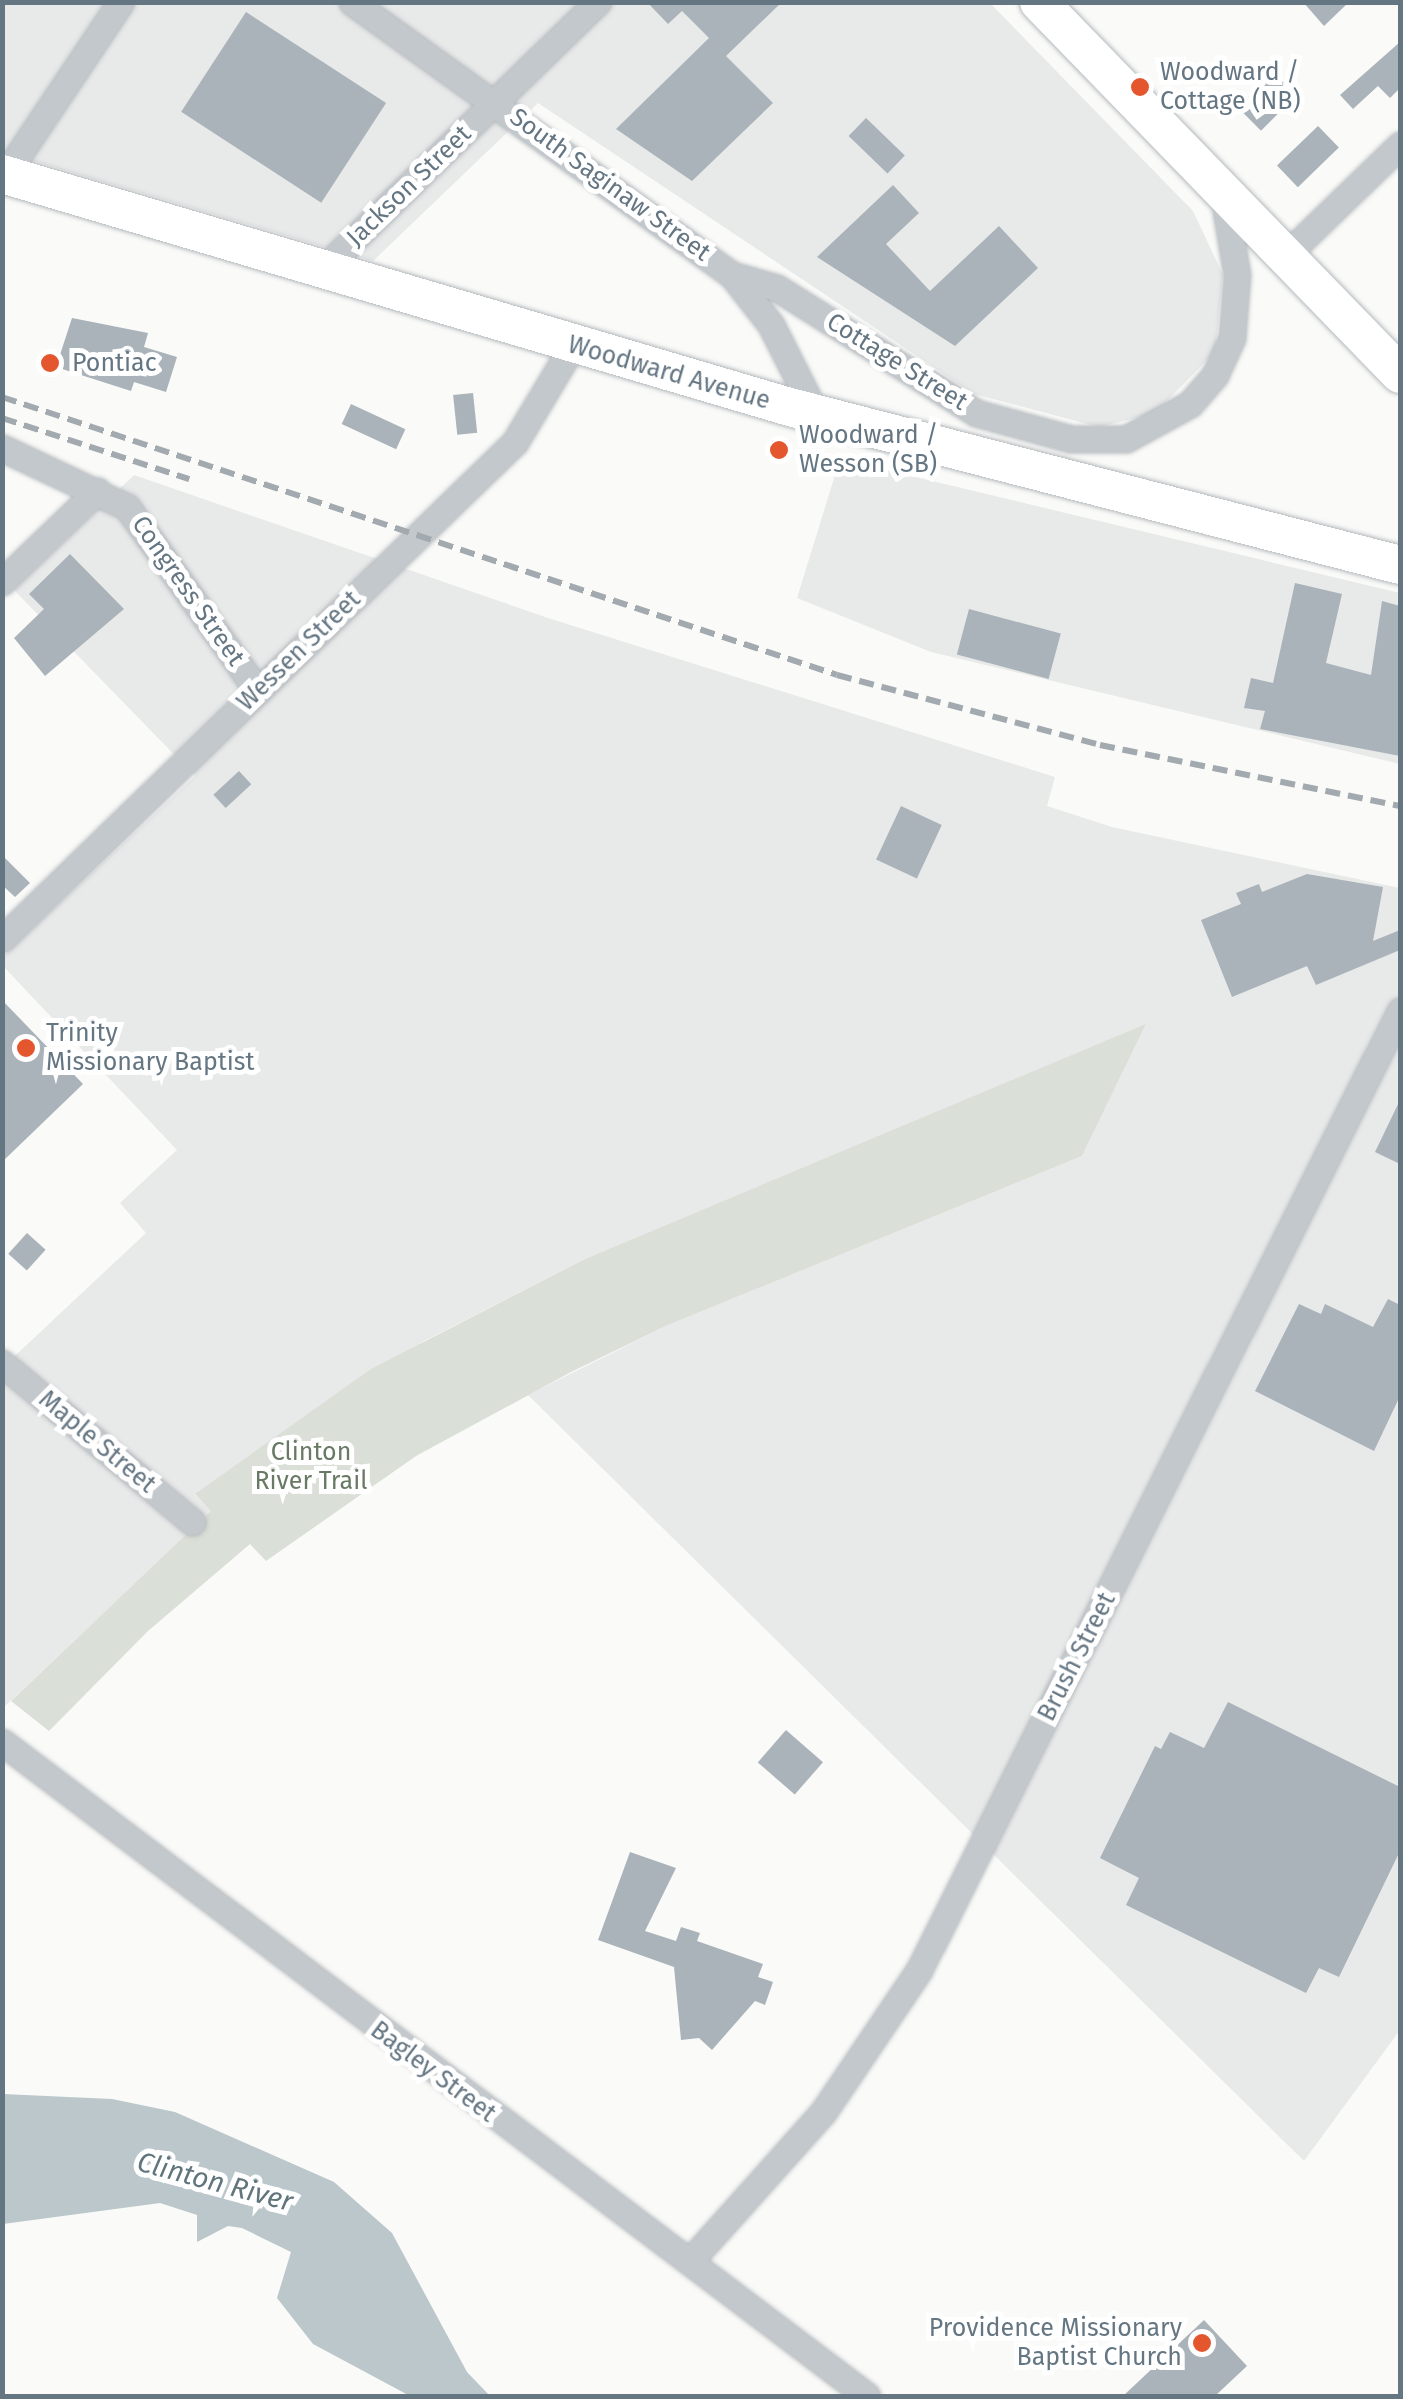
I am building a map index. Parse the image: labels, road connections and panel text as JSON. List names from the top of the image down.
{
  "streets": {
    "main road": ["Woodward Avenue"],
    "street": [
      "South Saginaw Street",
      "Jackson Street",
      "Cottage Street",
      "Congress Street",
      "Wessen Street",
      "Maple Street",
      "Brush Street",
      "Bagley Street"
    ]
  },
  "crossings": [
    ["South Saginaw Street", "Jackson Street"],
    ["South Saginaw Street", "Cottage Street"],
    ["South Saginaw Street", "Woodward Avenue"],
    ["Jackson Street", "Woodward Avenue"],
    ["Woodward Avenue", "Wessen Street"],
    ["Congress Street", "Wessen Street"],
    ["Brush Street", "Bagley Street"]
  ],
  "water": ["Clinton River"],
  "parks": ["Clinton River Trail"],
  "places": [
    "Woodward / Cottage (NB)",
    "Pontiac",
    "Woodward / Wesson (SB)",
    "Trinity Missionary Baptist",
    "Providence Missionary Baptist Church"
  ]
}
